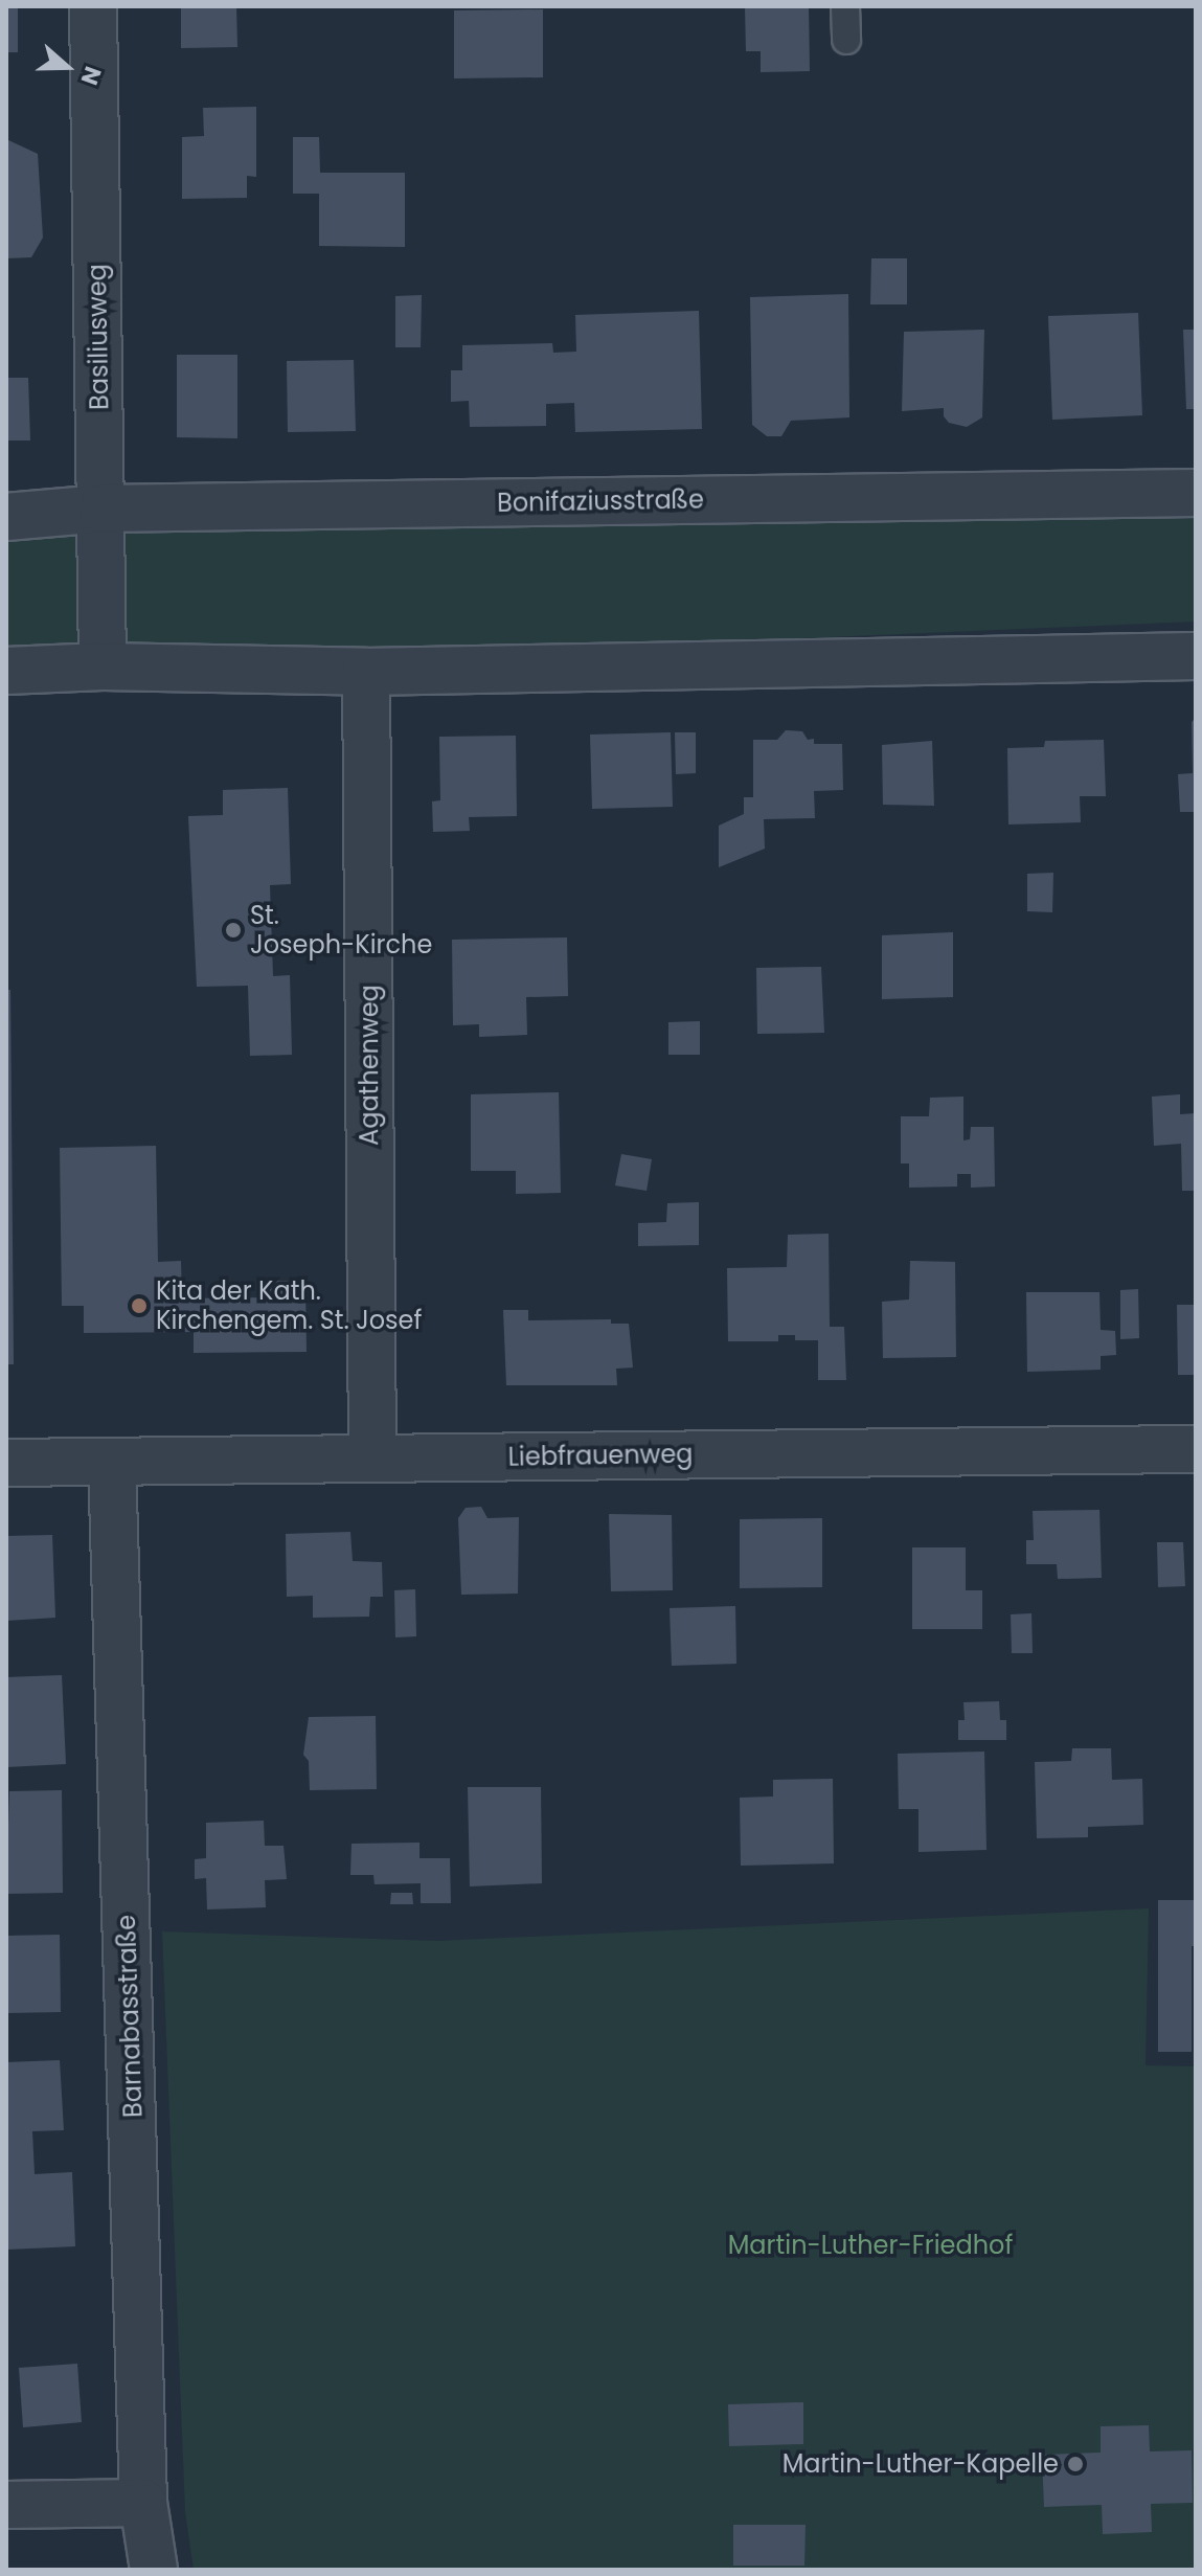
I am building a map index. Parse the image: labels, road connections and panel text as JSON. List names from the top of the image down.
{
  "streets": {
    "street": [
      "Basiliusweg",
      "Bonifaziusstraße",
      "Agathenweg",
      "Liebfrauenweg",
      "Barnabasstraße"
    ]
  },
  "crossings": [
    ["Basiliusweg", "Bonifaziusstraße"],
    ["Agathenweg", "Liebfrauenweg"],
    ["Liebfrauenweg", "Barnabasstraße"]
  ],
  "parks": ["Martin-Luther-Friedhof"],
  "places": ["St. Joseph-Kirche", "Kita der Kath. Kirchengem. St. Josef", "Martin-Luther-Kapelle"],
  "north": "right"
}
